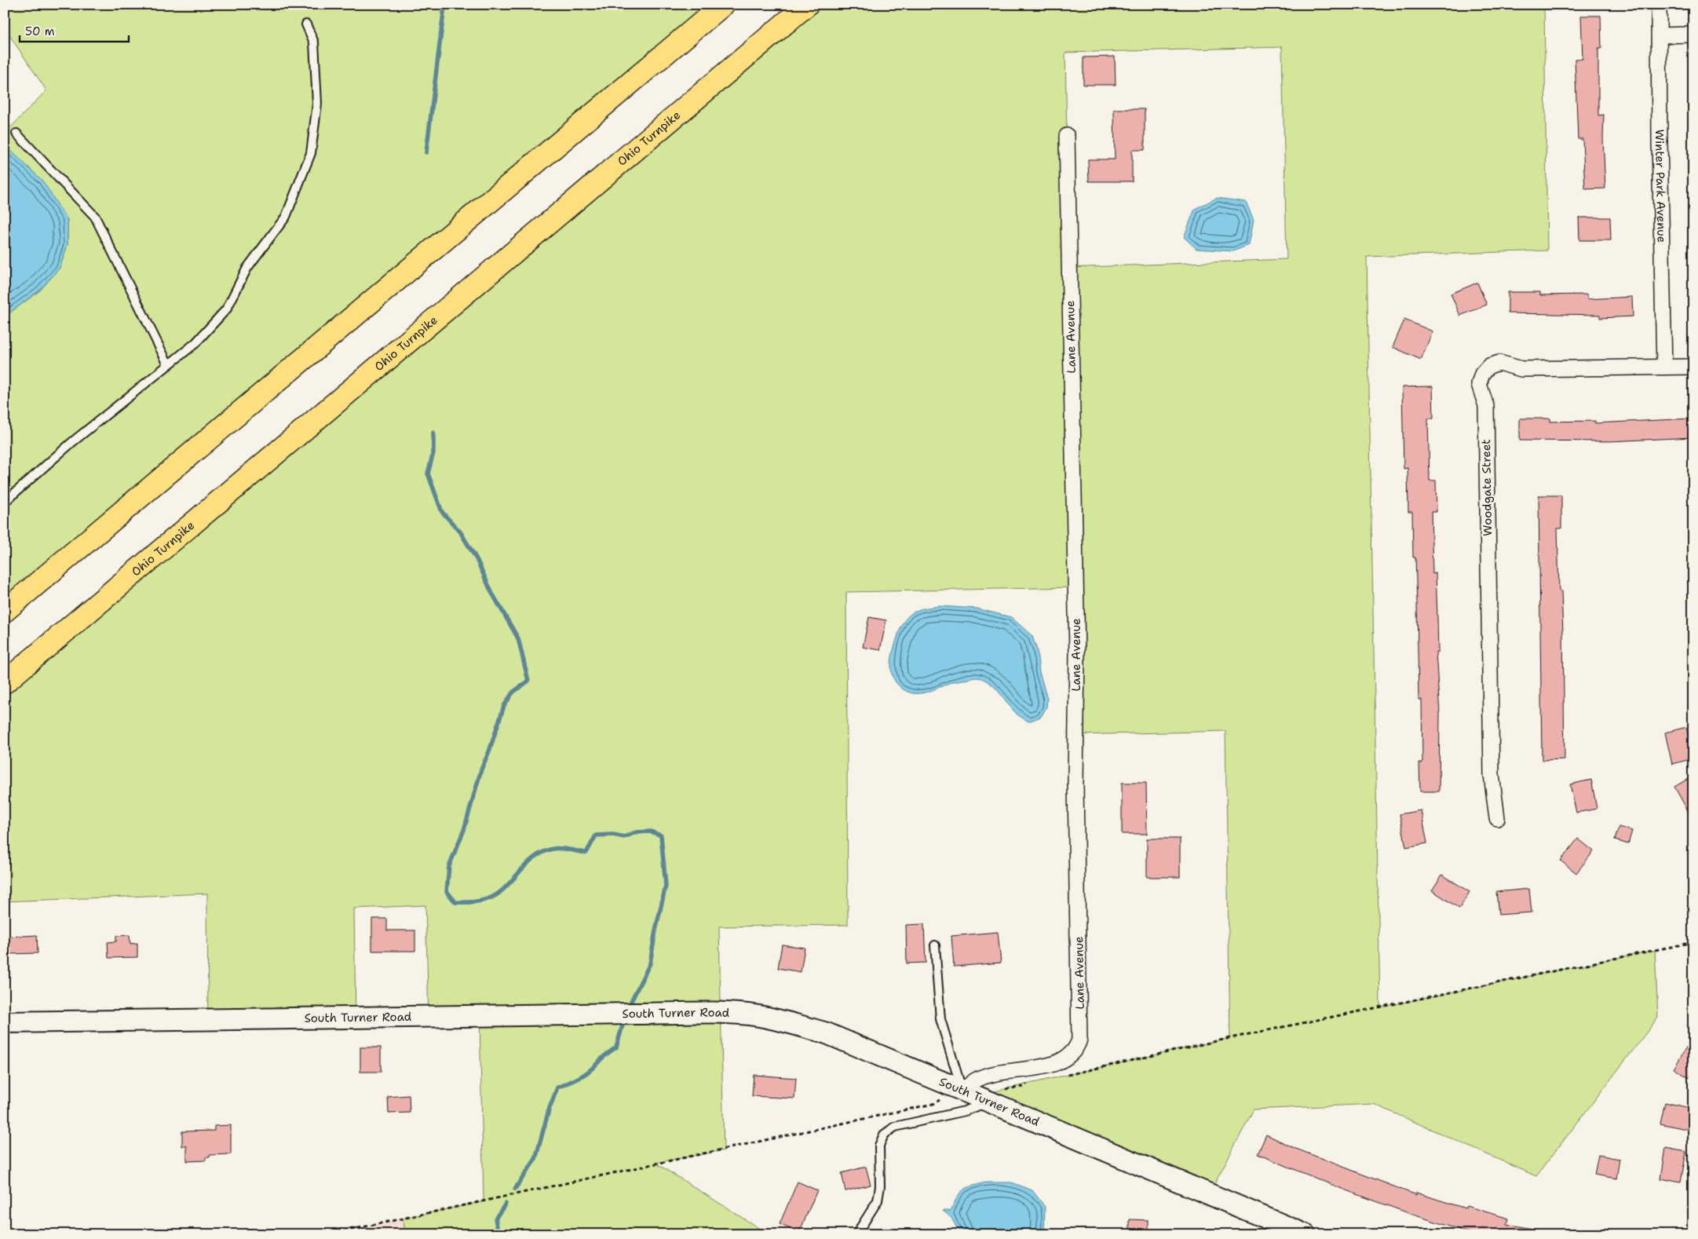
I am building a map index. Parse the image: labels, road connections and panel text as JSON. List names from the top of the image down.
{
  "streets": {
    "highway": ["Ohio Turnpike"],
    "street": [
      "Winter Park Avenue",
      "Lane Avenue",
      "Woodgate Street",
      "South Turner Road"
    ]
  },
  "crossings": [
    ["Winter Park Avenue", "Woodgate Street"],
    ["Lane Avenue", "South Turner Road"]
  ],
  "scale_bar": "50 m"
}
